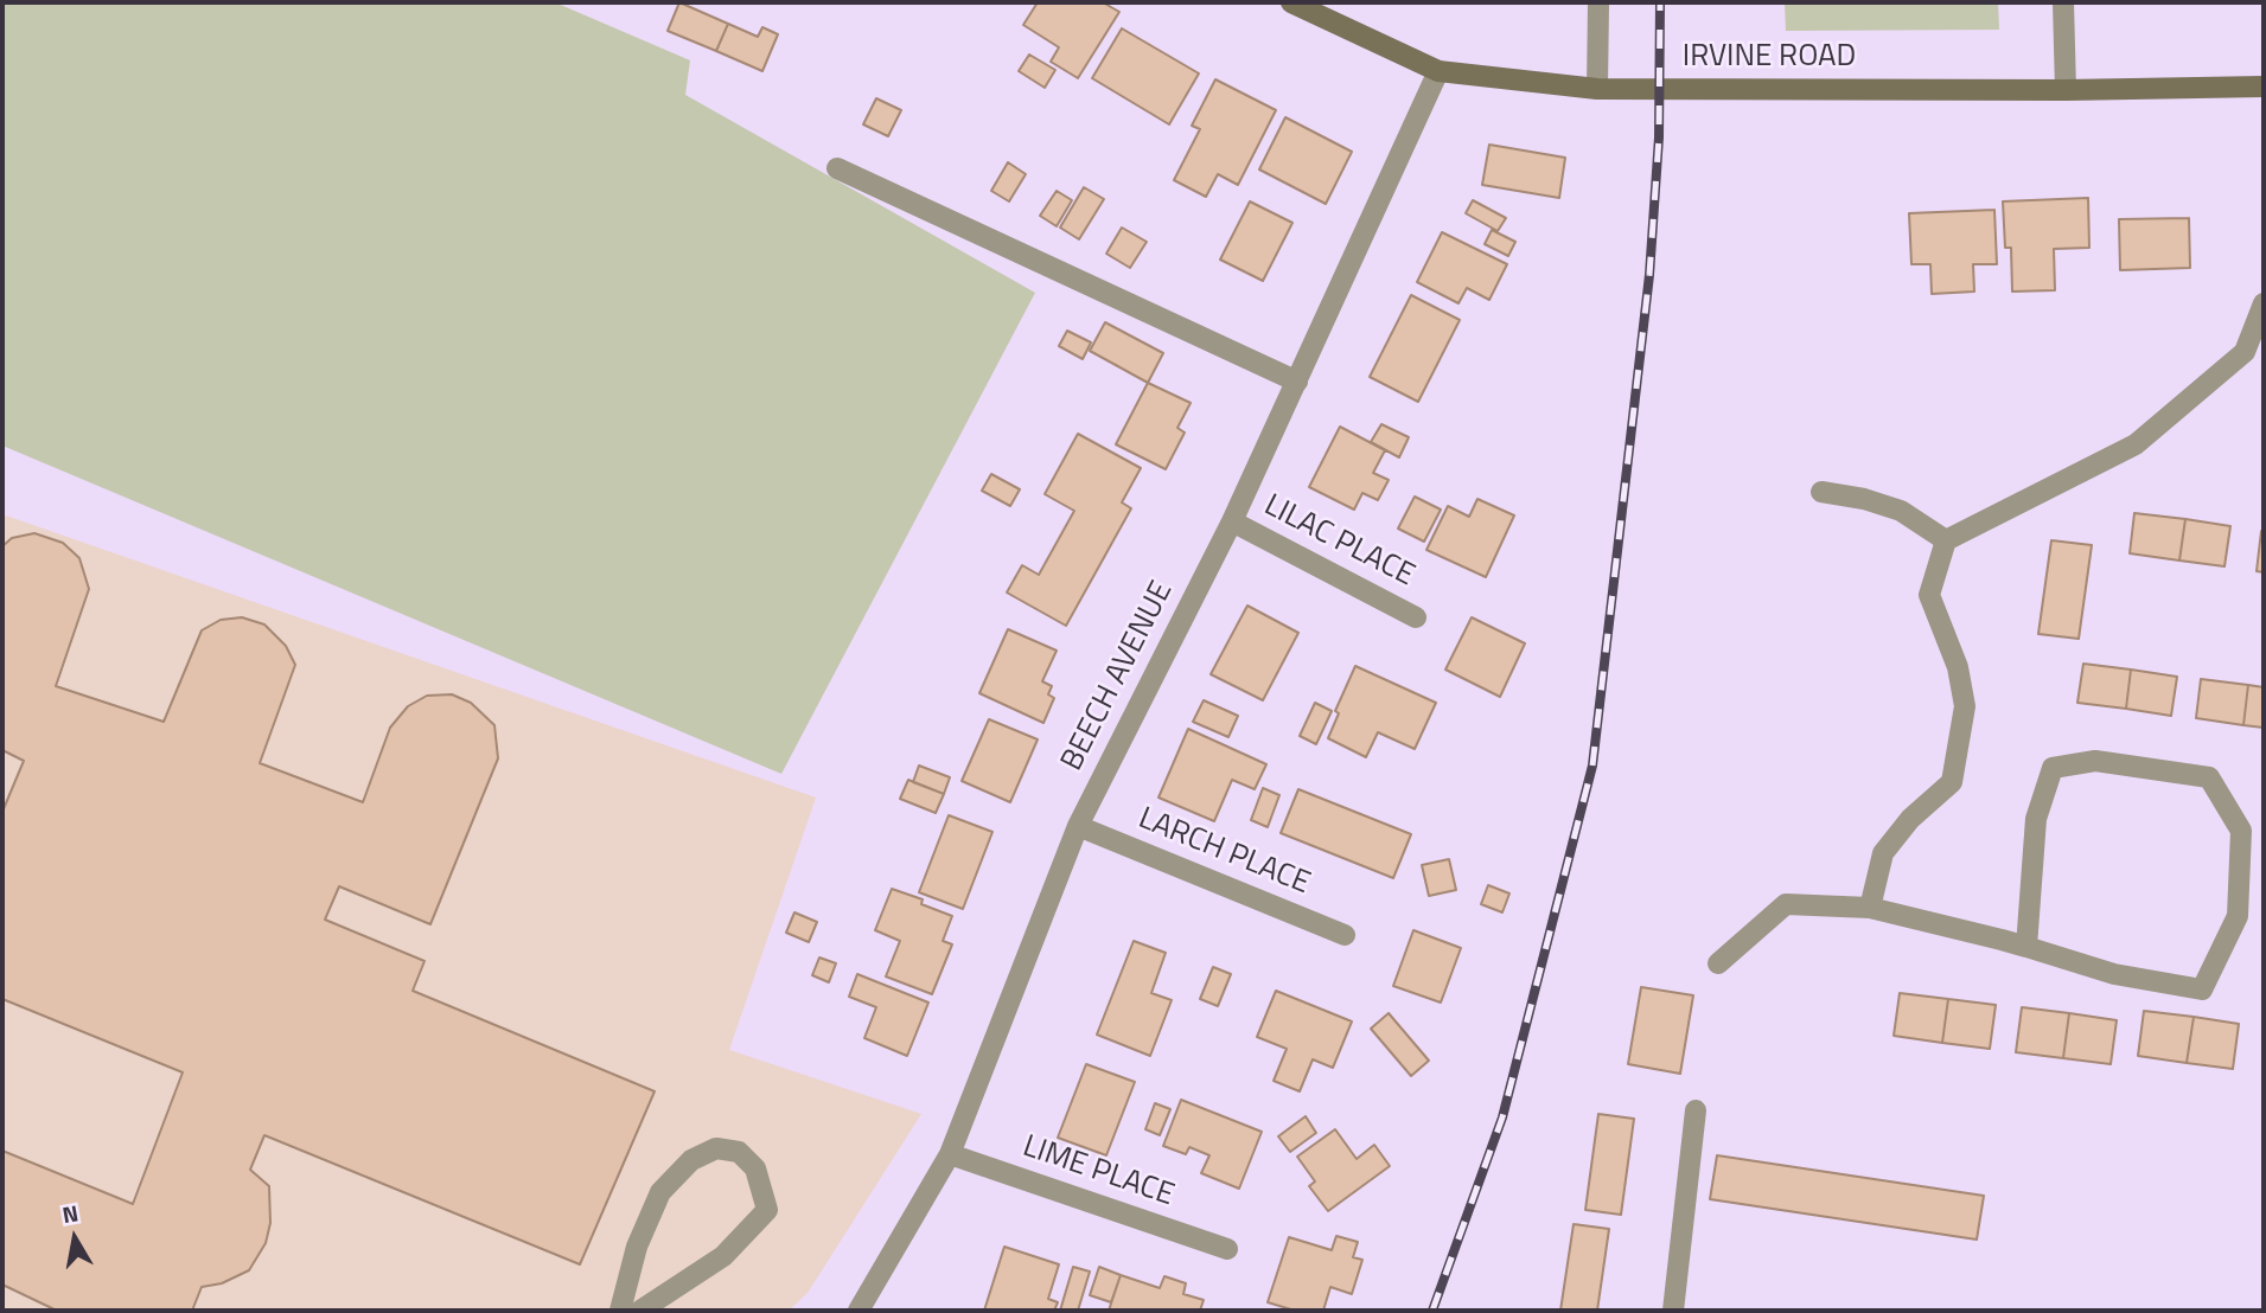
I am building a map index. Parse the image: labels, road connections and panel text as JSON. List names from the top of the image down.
{
  "streets": {
    "main road": ["IRVINE ROAD"],
    "street": [
      "LILAC PLACE",
      "BEECH AVENUE",
      "LARCH PLACE",
      "LIME PLACE"
    ]
  },
  "crossings": [
    ["IRVINE ROAD", "BEECH AVENUE"],
    ["LILAC PLACE", "BEECH AVENUE"],
    ["BEECH AVENUE", "LARCH PLACE"],
    ["BEECH AVENUE", "LIME PLACE"]
  ],
  "north": "top"
}
